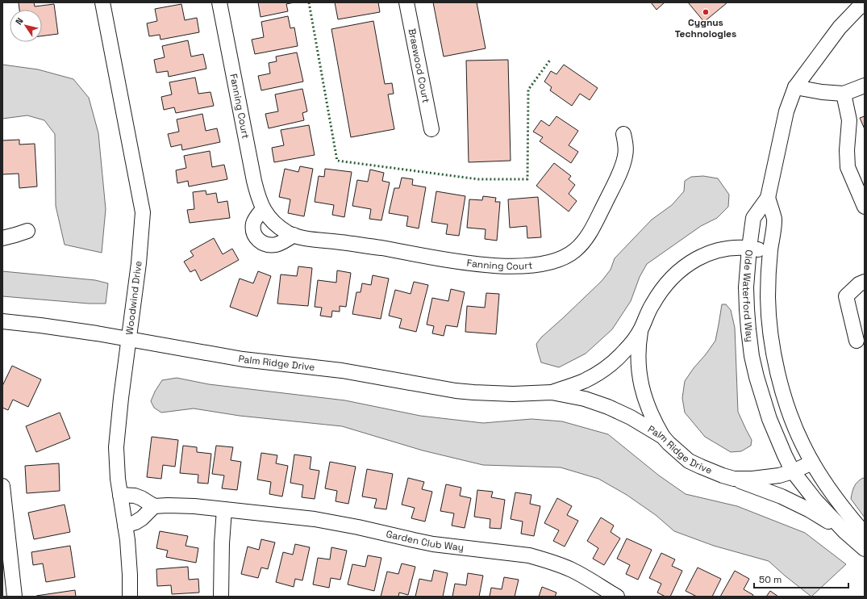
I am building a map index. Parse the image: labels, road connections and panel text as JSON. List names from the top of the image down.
{
  "streets": {
    "street": [
      "Braewood Court",
      "Fanning Court",
      "Olde Waterford Way",
      "Woodwind Drive",
      "Palm Ridge Drive",
      "Garden Club Way"
    ]
  },
  "crossings": [
    ["Olde Waterford Way", "Palm Ridge Drive"],
    ["Woodwind Drive", "Palm Ridge Drive"]
  ],
  "places": ["Cygnus Technologies"],
  "scale_bar": "50 m",
  "north": "top left"
}
